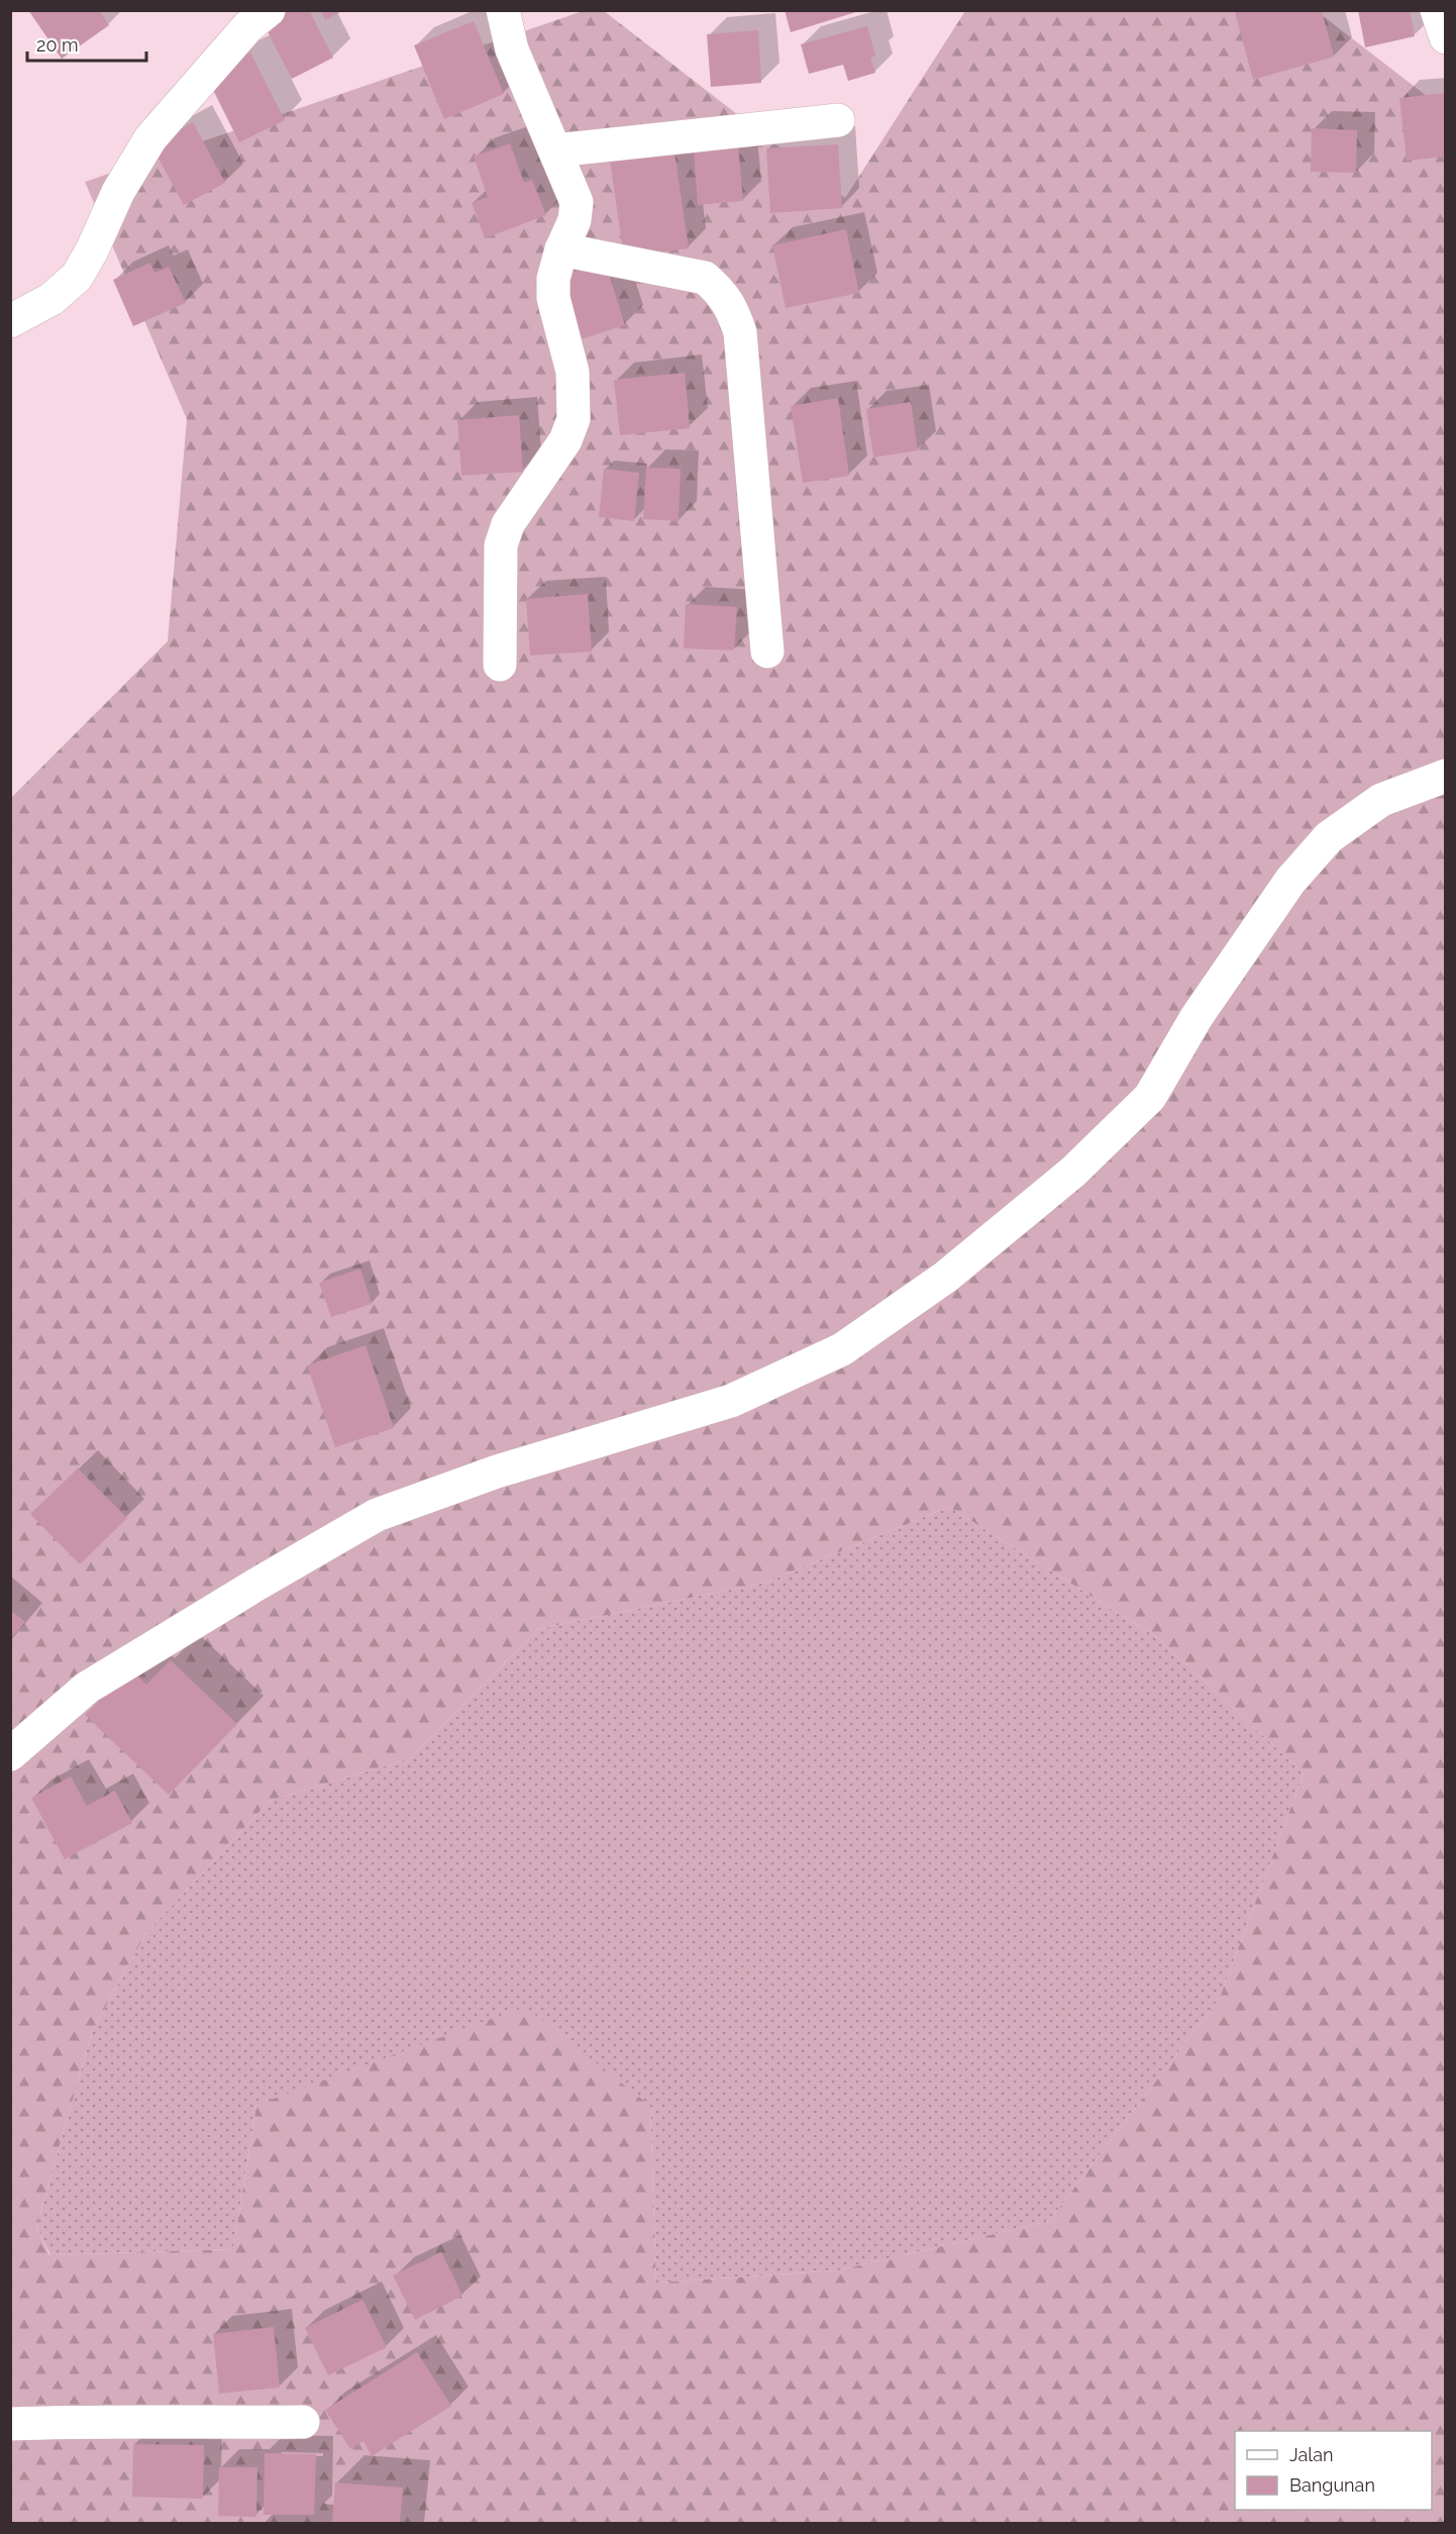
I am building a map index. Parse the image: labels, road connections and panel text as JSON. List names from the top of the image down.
{
  "legend": ["Jalan", "Bangunan"],
  "scale_bar": "20 m"
}
